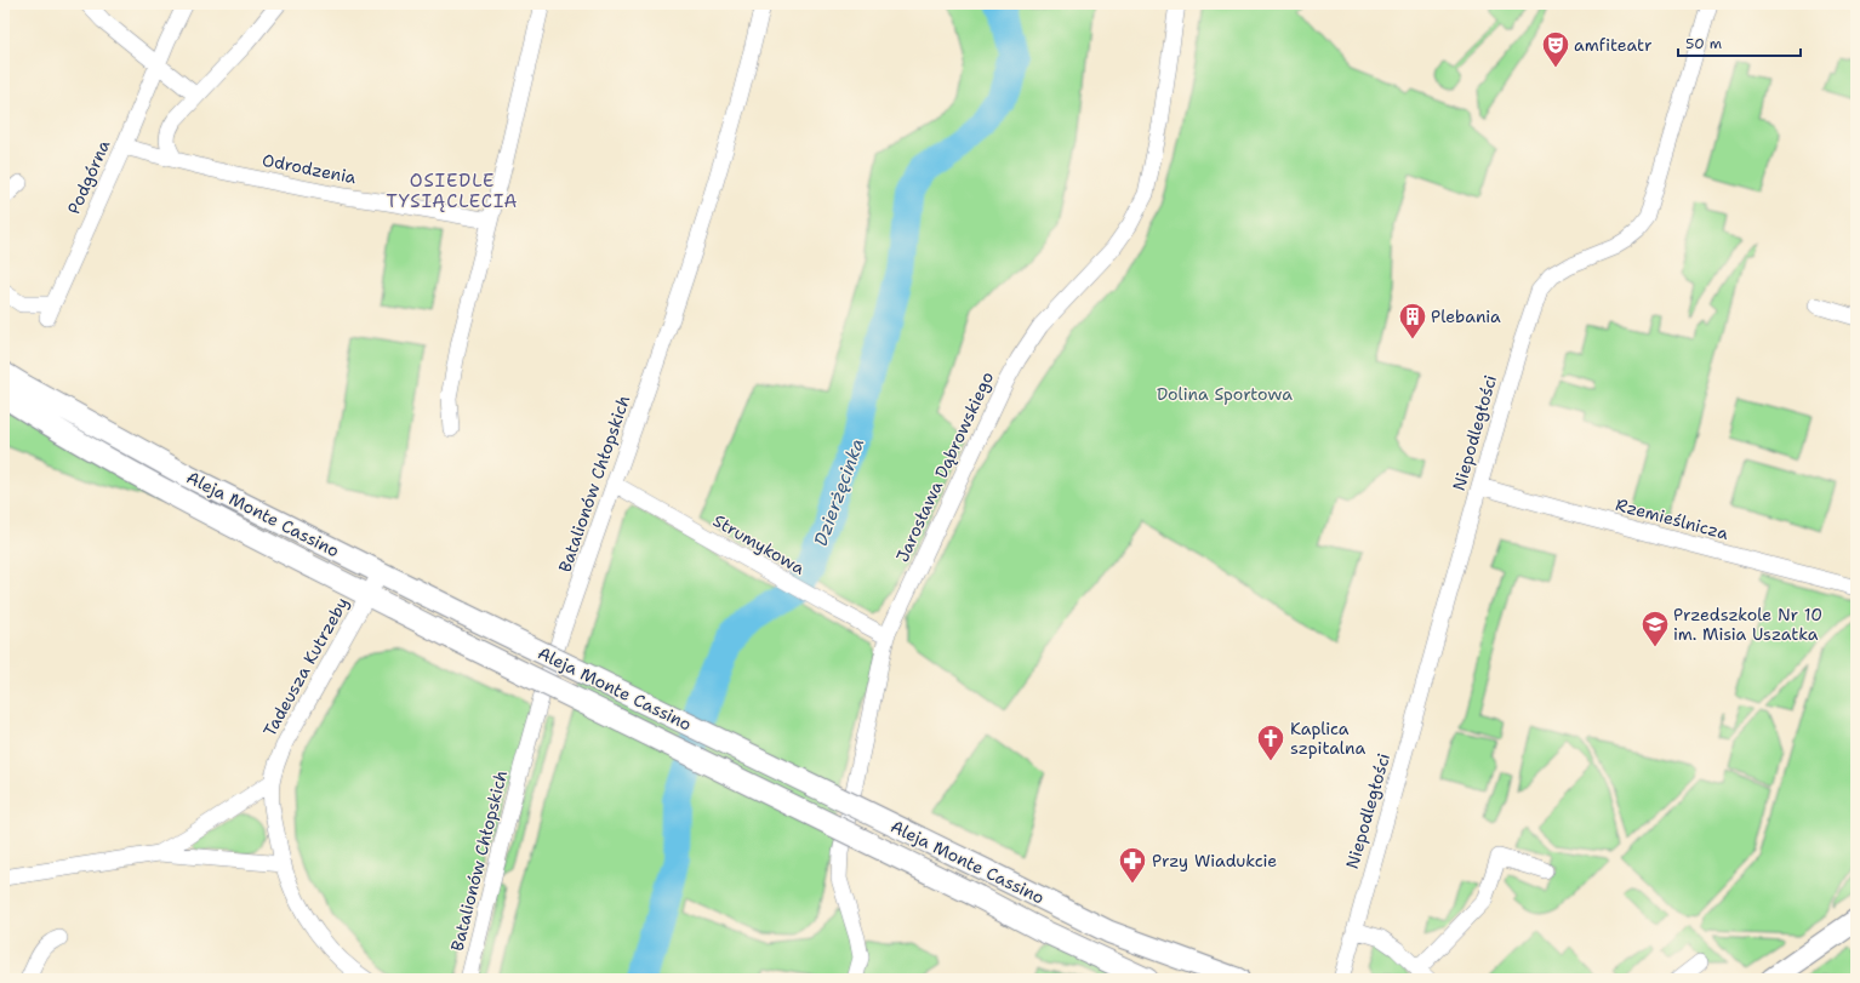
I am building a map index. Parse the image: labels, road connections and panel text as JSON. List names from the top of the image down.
{
  "streets": {
    "street": [
      "Odrodzenia",
      "Podgórna",
      "Niepodległości",
      "Jarosława Dąbrowskiego",
      "Batalionów Chłopskich",
      "Aleja Monte Cassino",
      "Rzemieślnicza",
      "Strumykowa",
      "Tadeusza Kutrzeby"
    ]
  },
  "crossings": [
    ["Odrodzenia", "Podgórna"],
    ["Niepodległości", "Rzemieślnicza"],
    ["Jarosława Dąbrowskiego", "Strumykowa"],
    ["Batalionów Chłopskich", "Strumykowa"],
    ["Aleja Monte Cassino", "Tadeusza Kutrzeby"]
  ],
  "districts": ["OSIEDLE TYSIĄCLECIA"],
  "water": ["Dzierżęcinka"],
  "parks": ["Dolina Sportowa"],
  "places": {
    "theatre": ["amfiteatr"],
    "building": ["Plebania"],
    "school or university": ["Przedszkole Nr 10 im. Misia Uszatka"],
    "church": ["Kaplica szpitalna"],
    "pharmacy": ["Przy Wiadukcie"]
  },
  "scale_bar": "50 m"
}
